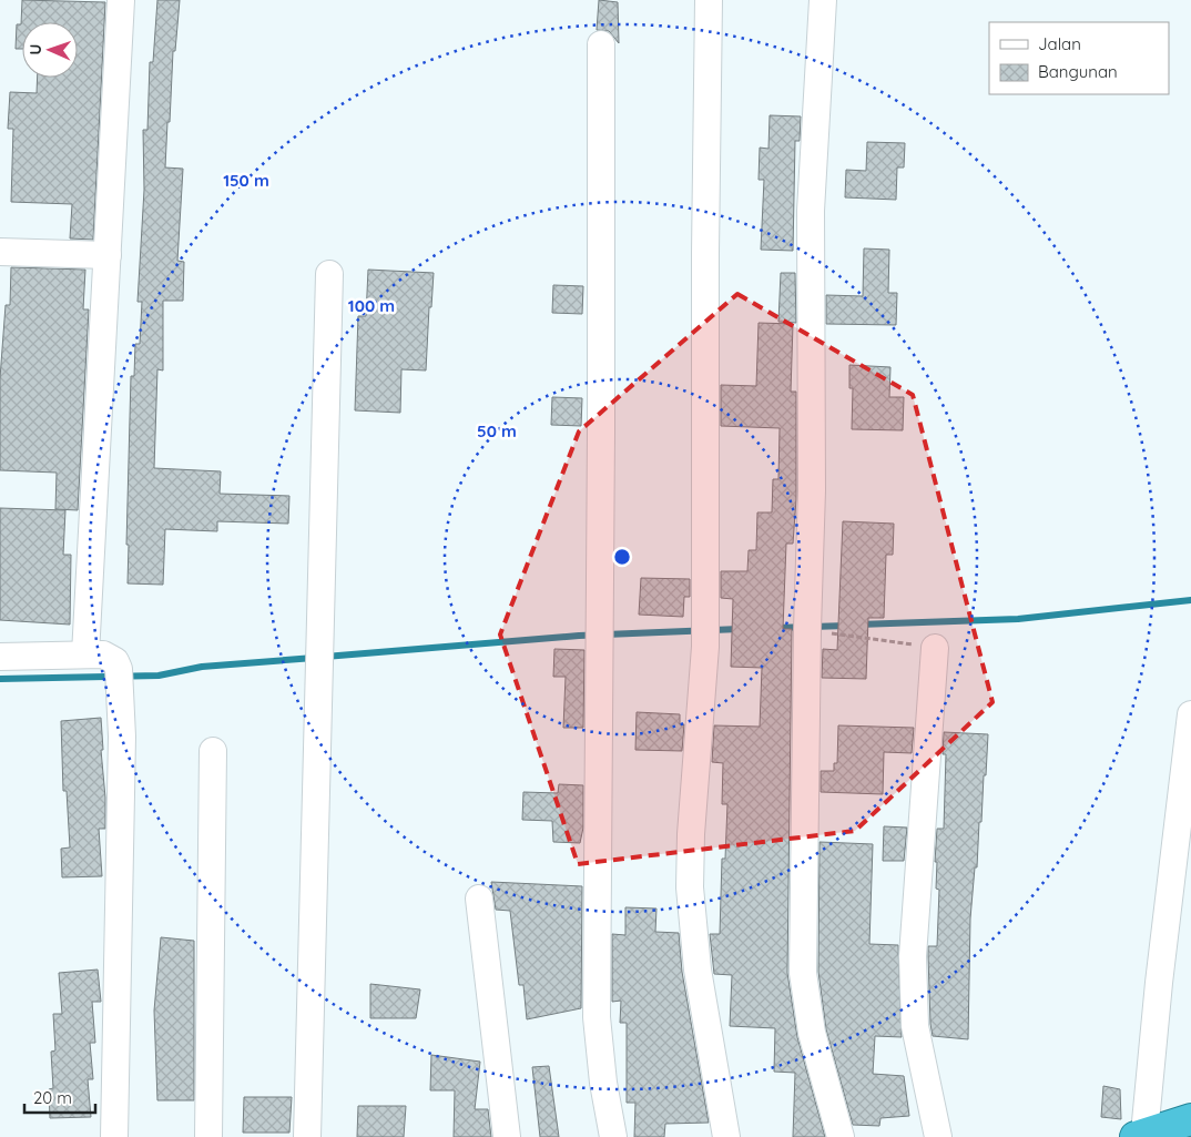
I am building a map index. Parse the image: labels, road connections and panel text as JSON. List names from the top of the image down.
{
  "legend": ["Jalan", "Bangunan"],
  "scale_bar": "20 m",
  "north": "left",
  "rings": ["150 m", "100 m", "50 m"]
}
